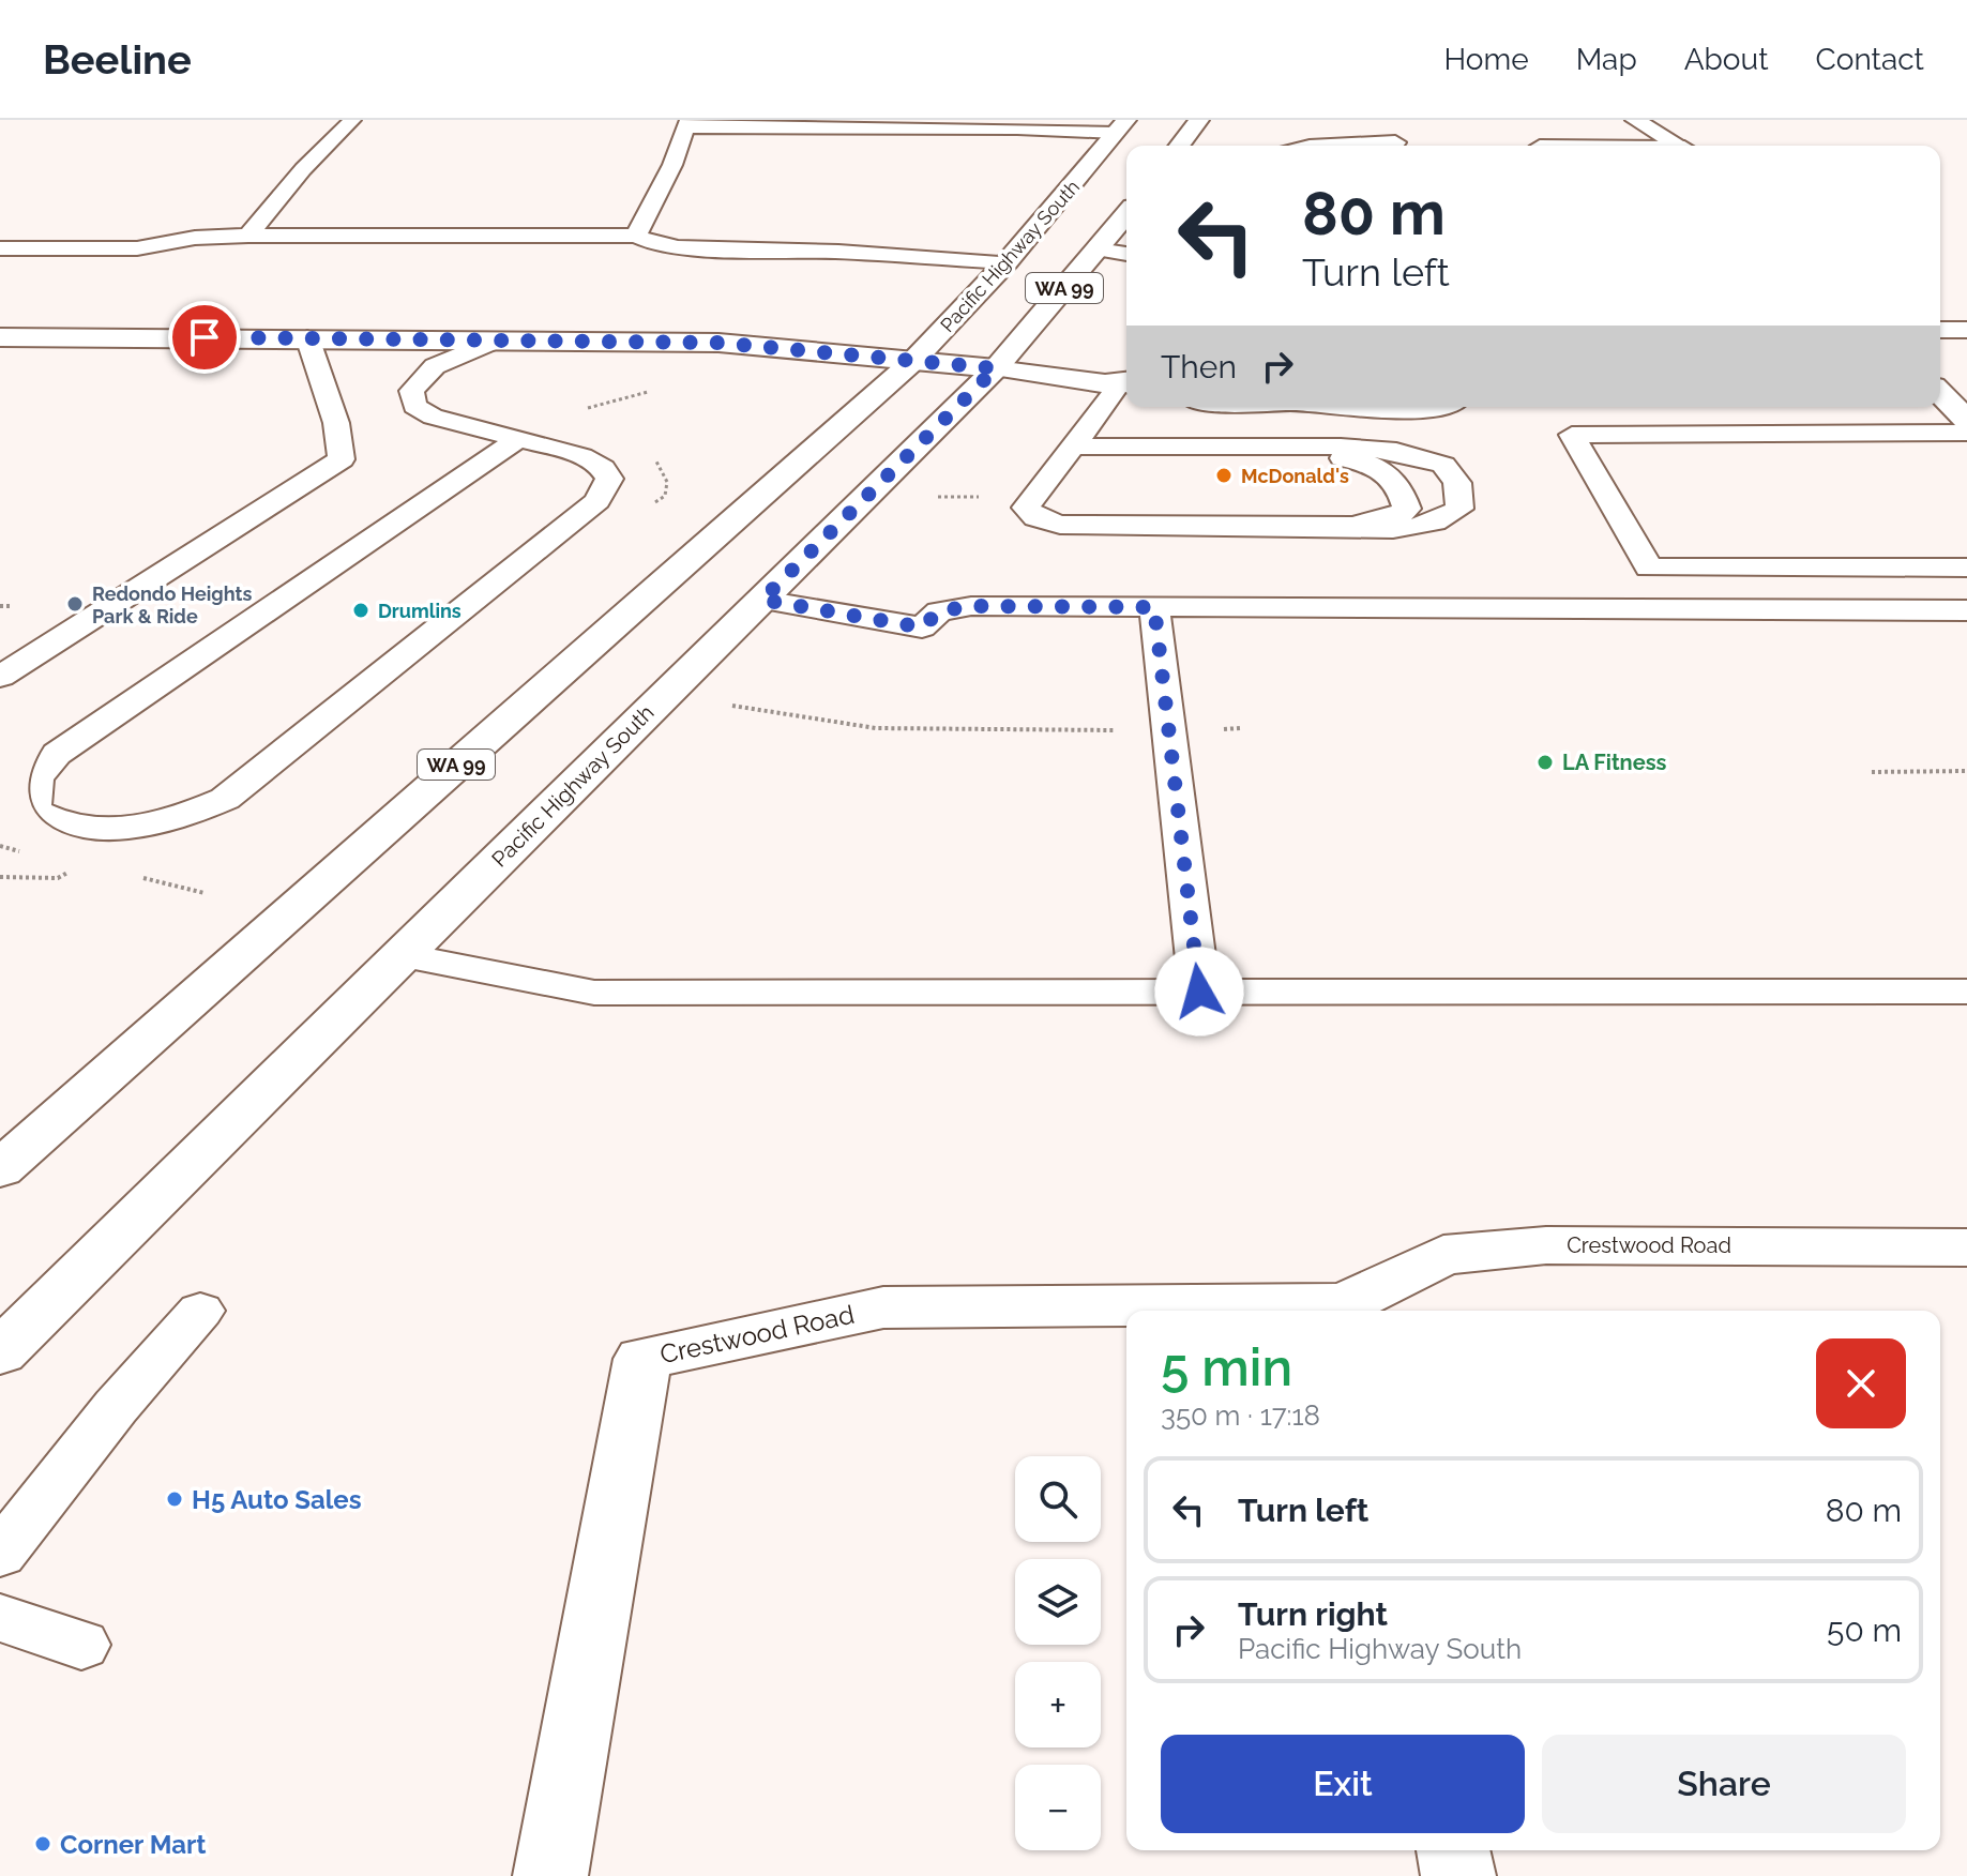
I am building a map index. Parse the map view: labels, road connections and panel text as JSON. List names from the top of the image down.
{
  "streets": {
    "main road": ["Pacific Highway South", "WA 99", "Crestwood Road"]
  },
  "places": [
    "McDonald's",
    "Redondo Heights Park & Ride",
    "Drumlins",
    "LA Fitness",
    "H5 Auto Sales",
    "Corner Mart"
  ],
  "page": {
    "header": "Beeline",
    "nav": [
      "Home",
      "Map",
      "About",
      "Contact"
    ],
    "turn": ["80 m", "Turn left"],
    "then": "Then",
    "heading": ["5 min", "350 m · 17:18"],
    "map_buttons": ["+", "−"],
    "list": [
      {
        "name": "Turn left",
        "value": "80 m"
      },
      {
        "name": "Turn right",
        "note": "Pacific Highway South",
        "value": "50 m"
      }
    ],
    "buttons": ["Exit", "Share"]
  }
}
